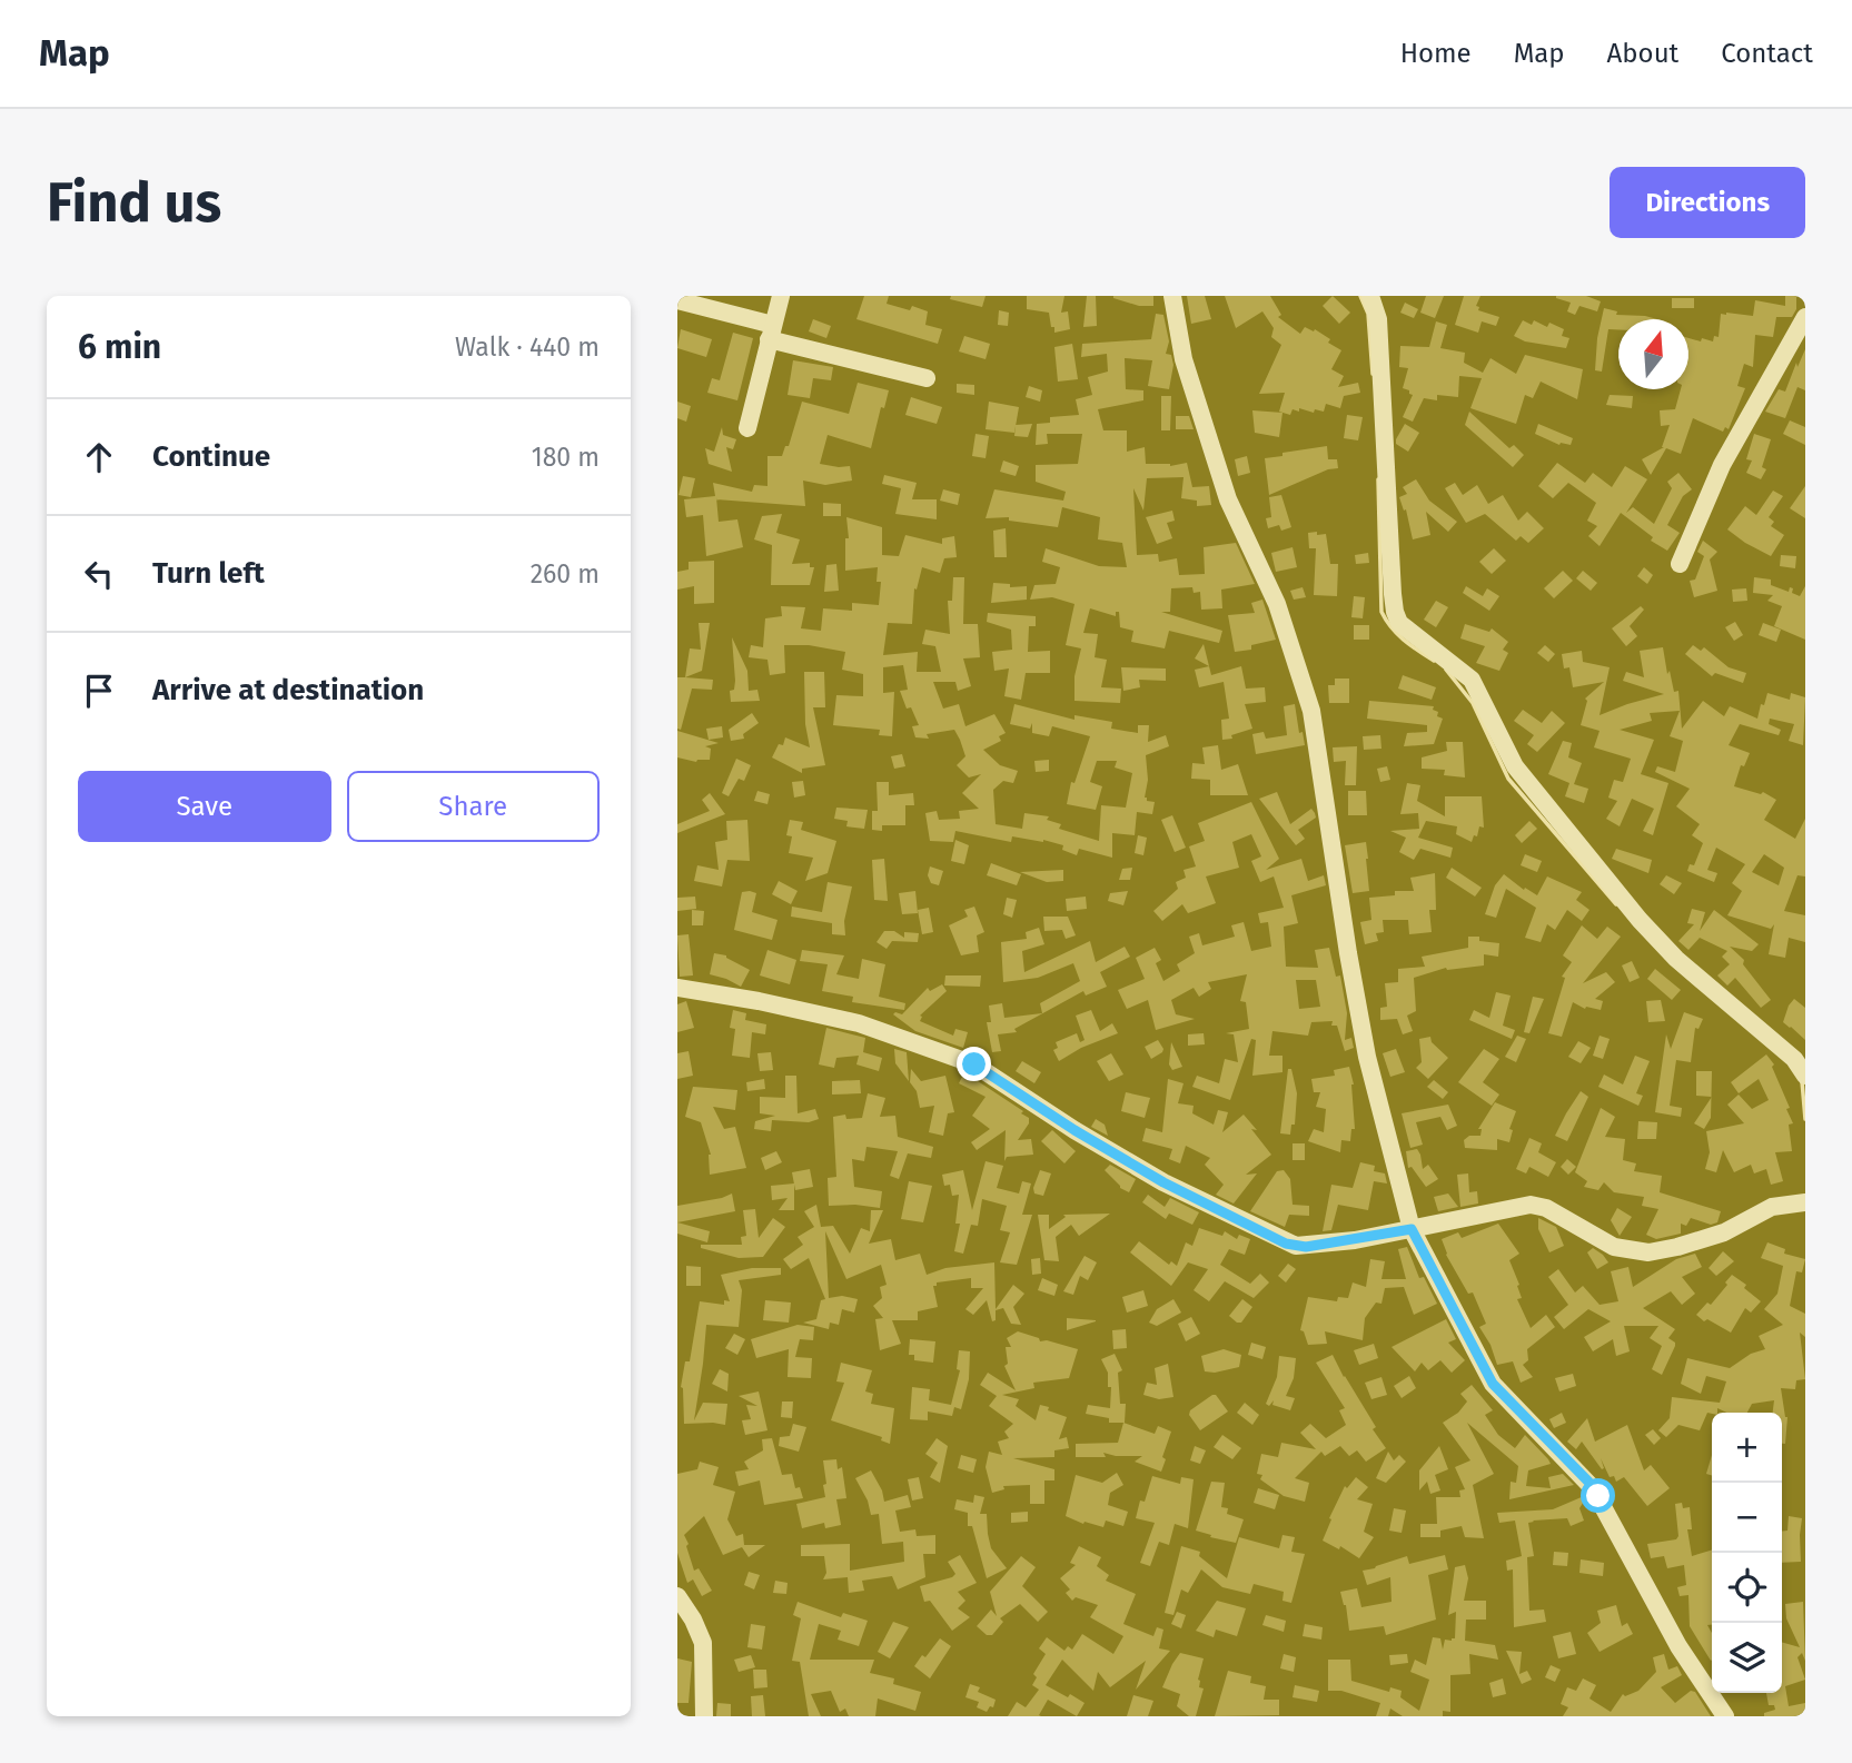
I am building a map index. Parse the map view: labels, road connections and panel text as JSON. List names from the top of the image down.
{
  "north": "top",
  "page": {
    "header": "Map",
    "nav": [
      "Home",
      "Map",
      "About",
      "Contact"
    ],
    "buttons": [
      "Directions",
      ["Save", "Share"]
    ],
    "title": "Find us",
    "heading": ["6 min", "Walk · 440 m"],
    "list": [
      ["Continue", "180 m"],
      ["Turn left", "260 m"],
      "Arrive at destination"
    ],
    "map_buttons": ["+", "−"]
  }
}
